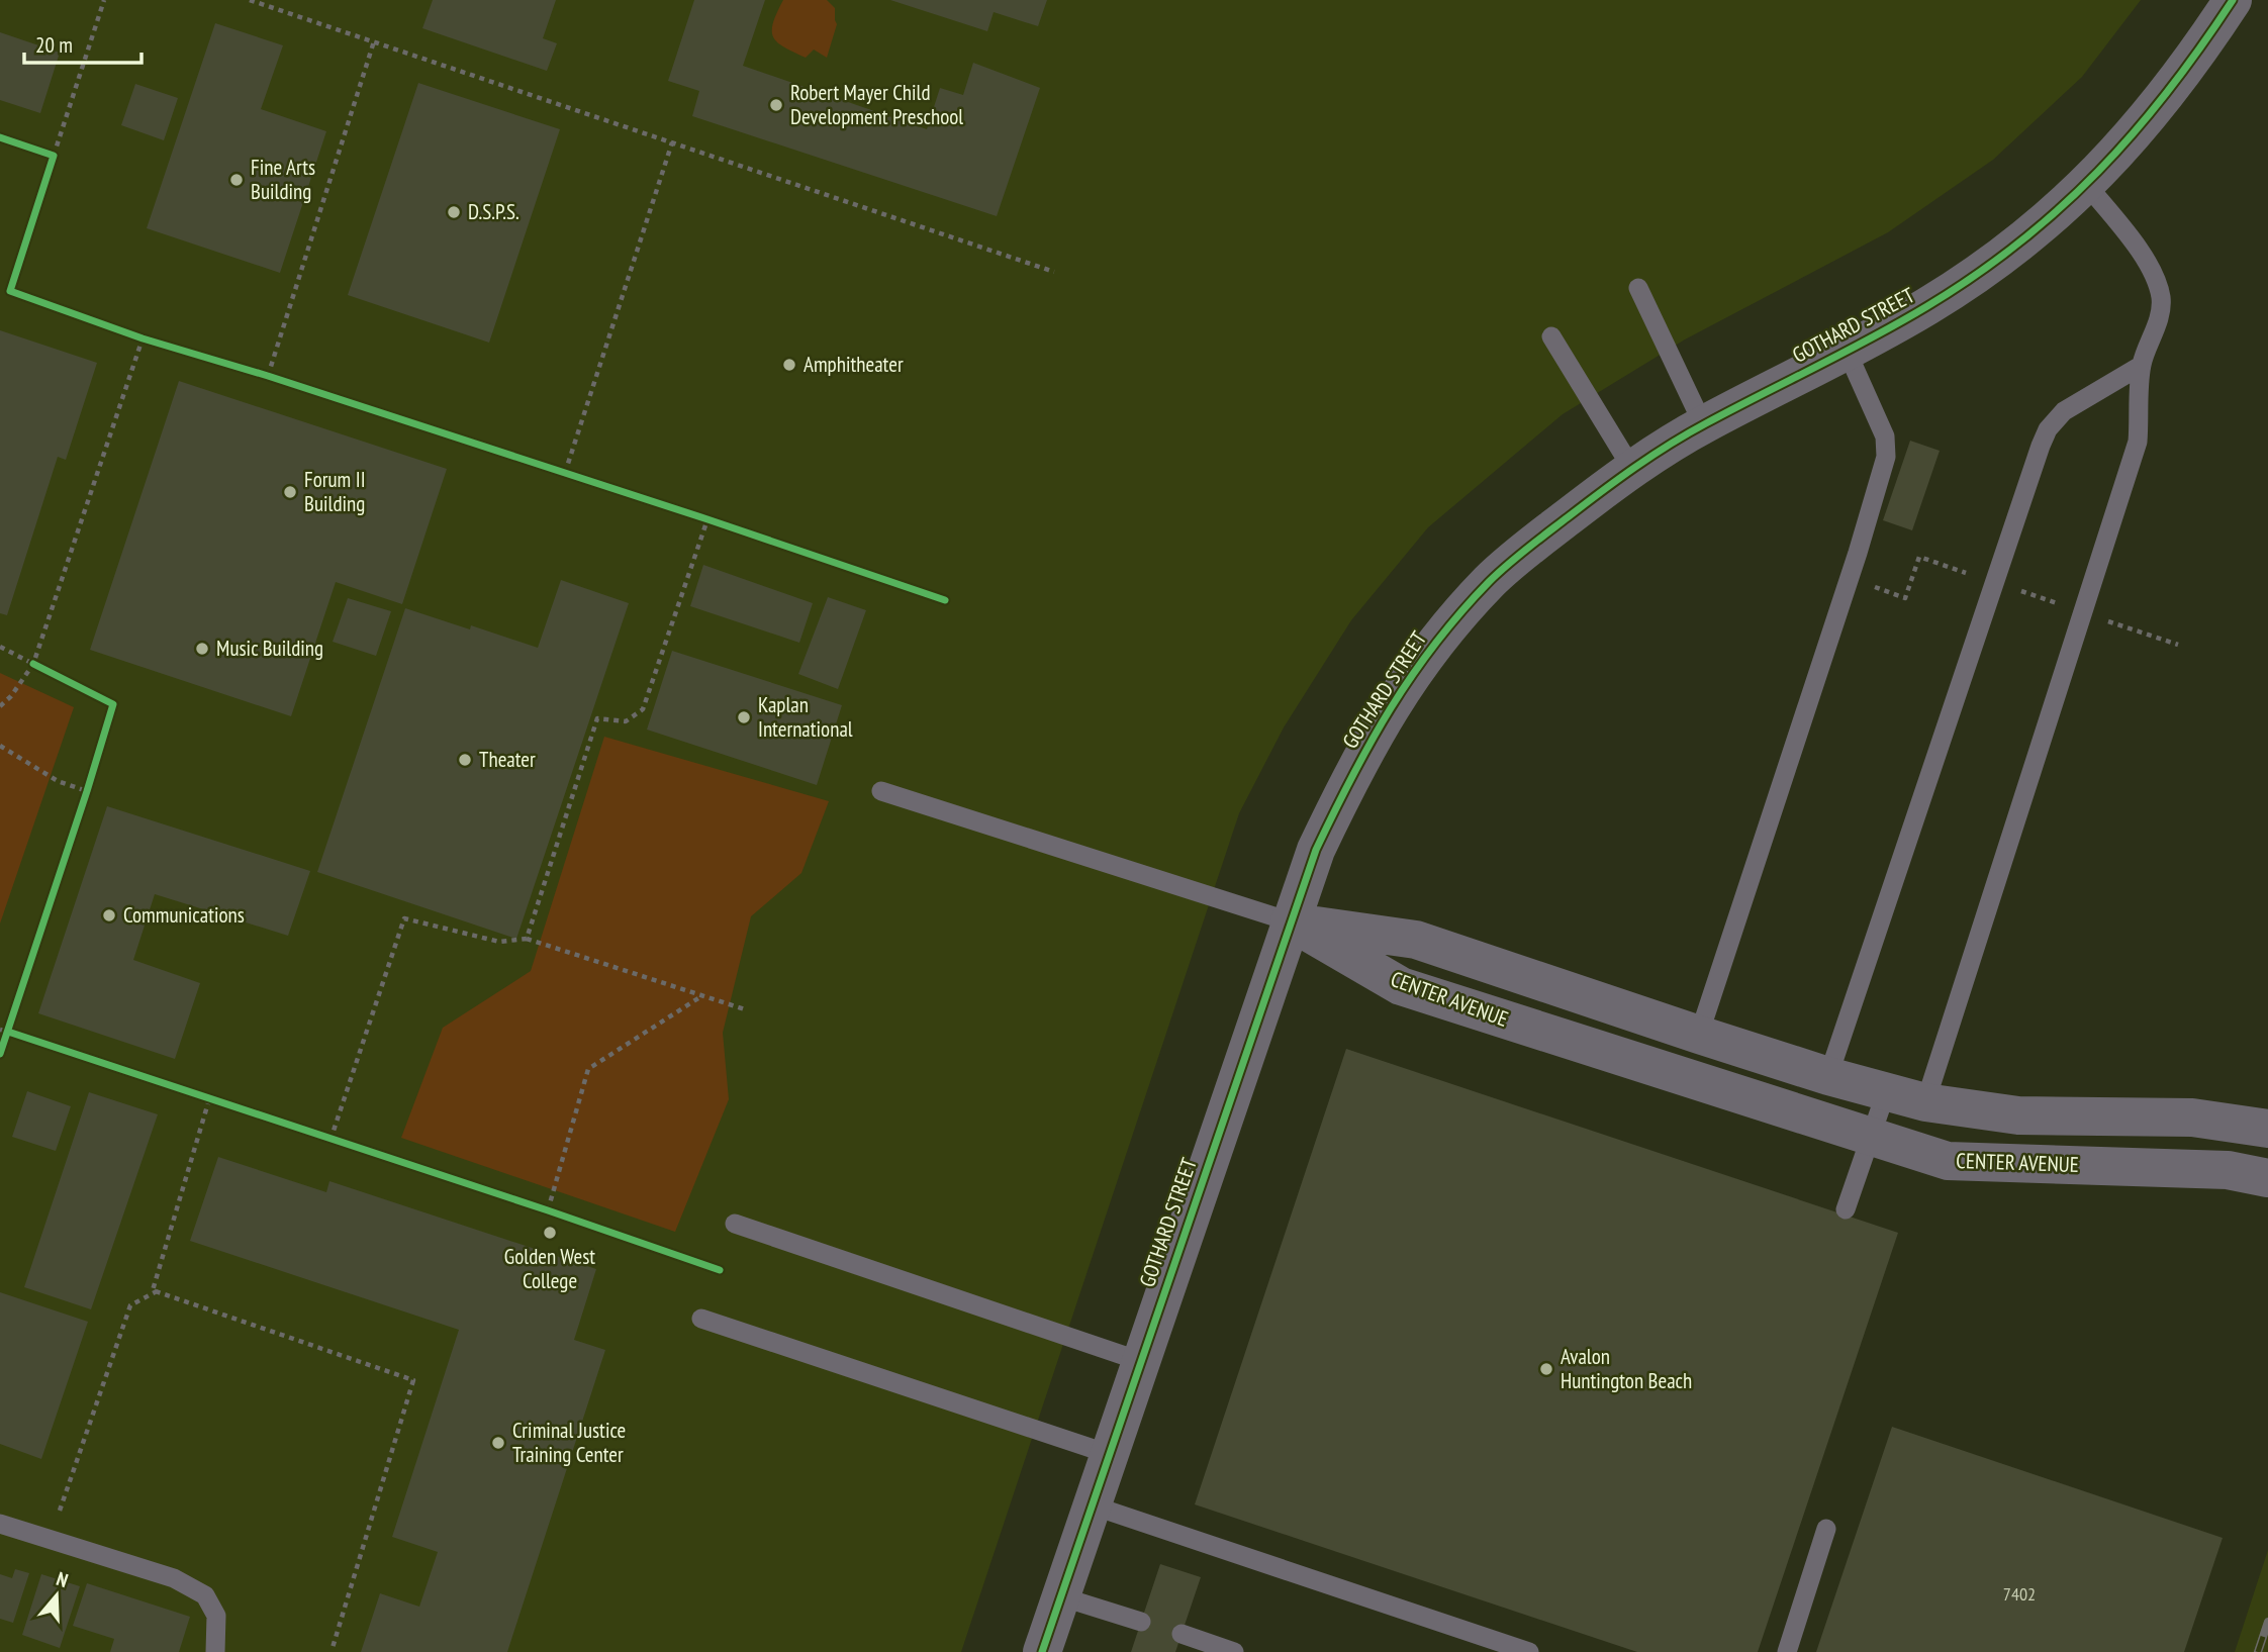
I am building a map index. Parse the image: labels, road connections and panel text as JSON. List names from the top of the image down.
{
  "streets": {
    "street": ["GOTHARD STREET", "CENTER AVENUE"]
  },
  "crossings": [
    ["GOTHARD STREET", "CENTER AVENUE"]
  ],
  "places": [
    "Robert Mayer Child Development Preschool",
    "Fine Arts Building",
    "D.S.P.S.",
    "Amphitheater",
    "Forum II Building",
    "Music Building",
    "Kaplan International",
    "Theater",
    "Communications",
    "Golden West College",
    "Avalon Huntington Beach",
    "Criminal Justice Training Center"
  ],
  "house_numbers": ["7402"],
  "scale_bar": "20 m",
  "north": "top"
}
